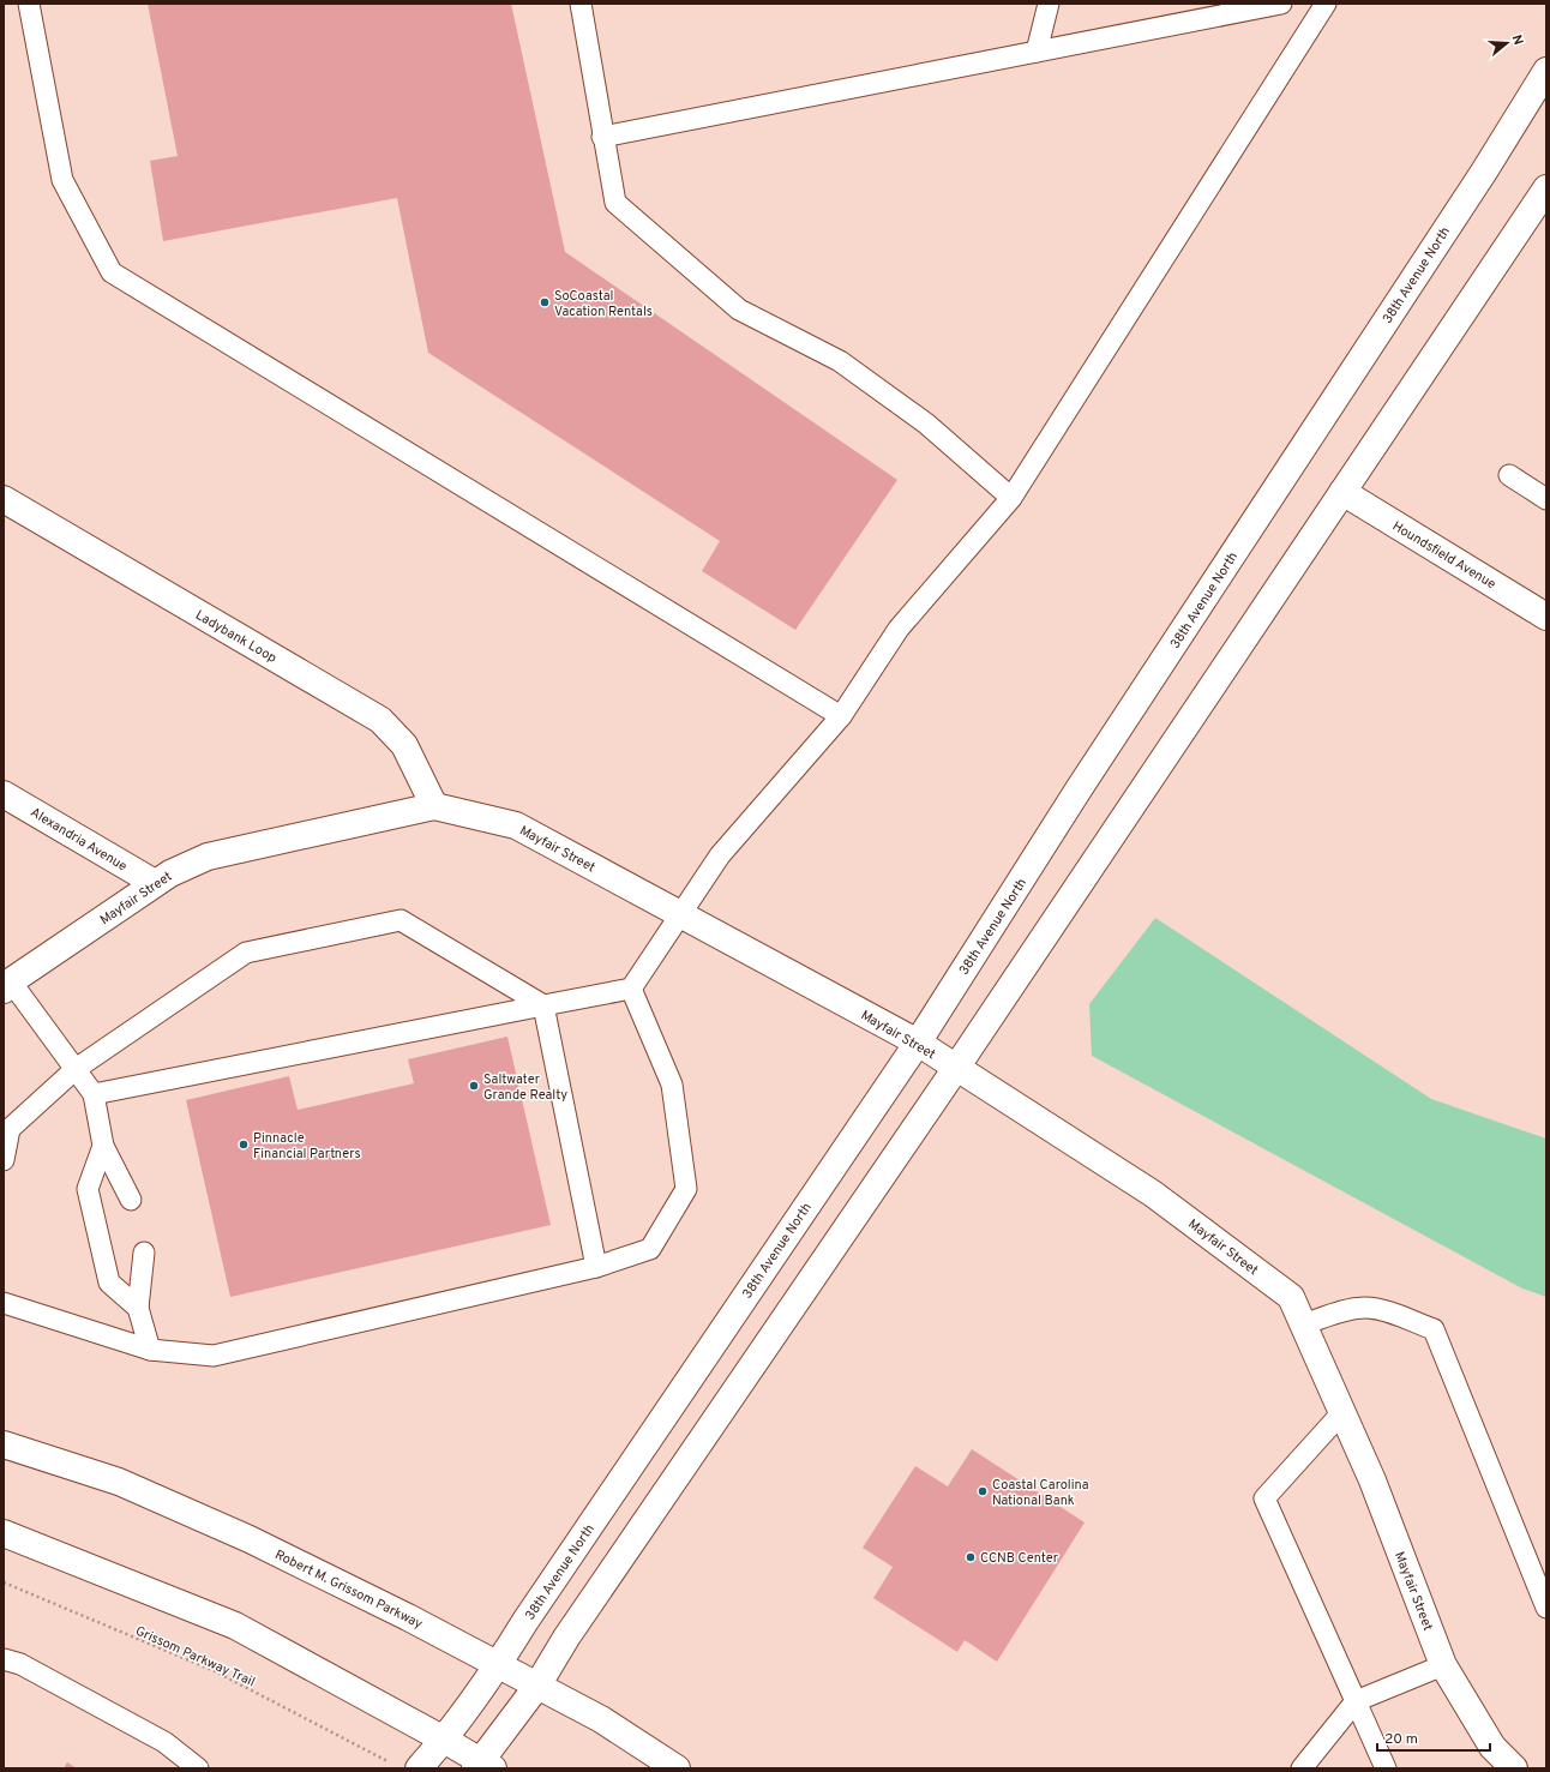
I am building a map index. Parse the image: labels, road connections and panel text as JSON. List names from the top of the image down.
{
  "streets": {
    "main road": [
      "38th Avenue North",
      "Houndsfield Avenue",
      "Ladybank Loop",
      "Alexandria Avenue",
      "Mayfair Street",
      "Robert M. Grissom Parkway"
    ],
    "path": ["Grissom Parkway Trail"]
  },
  "crossings": [
    ["38th Avenue North", "Mayfair Street"],
    ["38th Avenue North", "Robert M. Grissom Parkway"],
    ["Ladybank Loop", "Mayfair Street"],
    ["Alexandria Avenue", "Mayfair Street"]
  ],
  "places": [
    "SoCoastal Vacation Rentals",
    "Saltwater Grande Realty",
    "Pinnacle Financial Partners",
    "Coastal Carolina National Bank",
    "CCNB Center"
  ],
  "scale_bar": "20 m",
  "north": "right"
}
